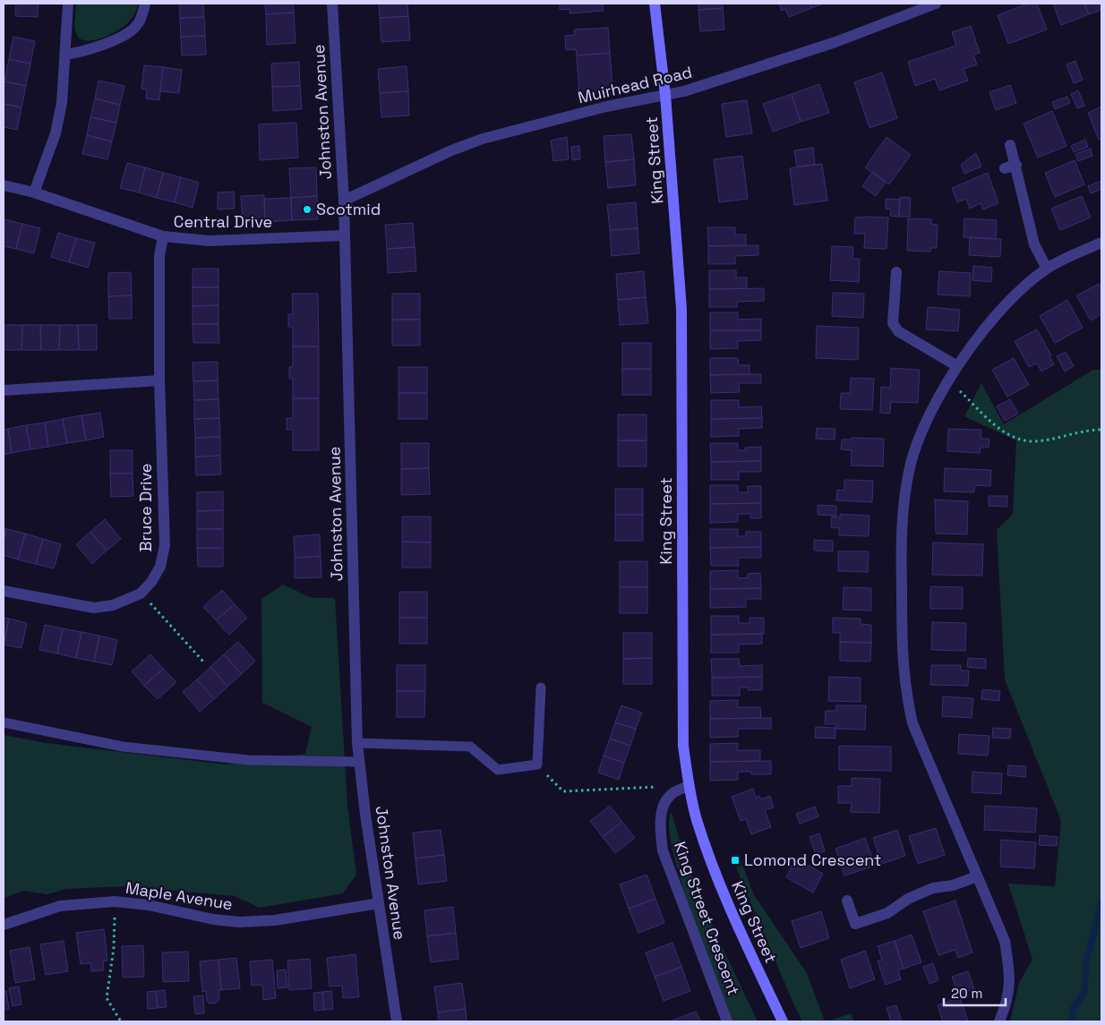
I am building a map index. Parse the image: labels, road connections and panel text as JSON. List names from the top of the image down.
{
  "streets": {
    "main road": ["King Street"],
    "street": [
      "Muirhead Road",
      "Johnston Avenue",
      "Central Drive",
      "Bruce Drive",
      "Maple Avenue",
      "King Street Crescent"
    ]
  },
  "crossings": [
    ["Muirhead Road", "Johnston Avenue"],
    ["Muirhead Road", "King Street"],
    ["Johnston Avenue", "Central Drive"],
    ["Johnston Avenue", "Maple Avenue"],
    ["Central Drive", "Bruce Drive"]
  ],
  "places": {
    "other": ["Scotmid"],
    "transit": ["Lomond Crescent"]
  },
  "scale_bar": "20 m"
}
